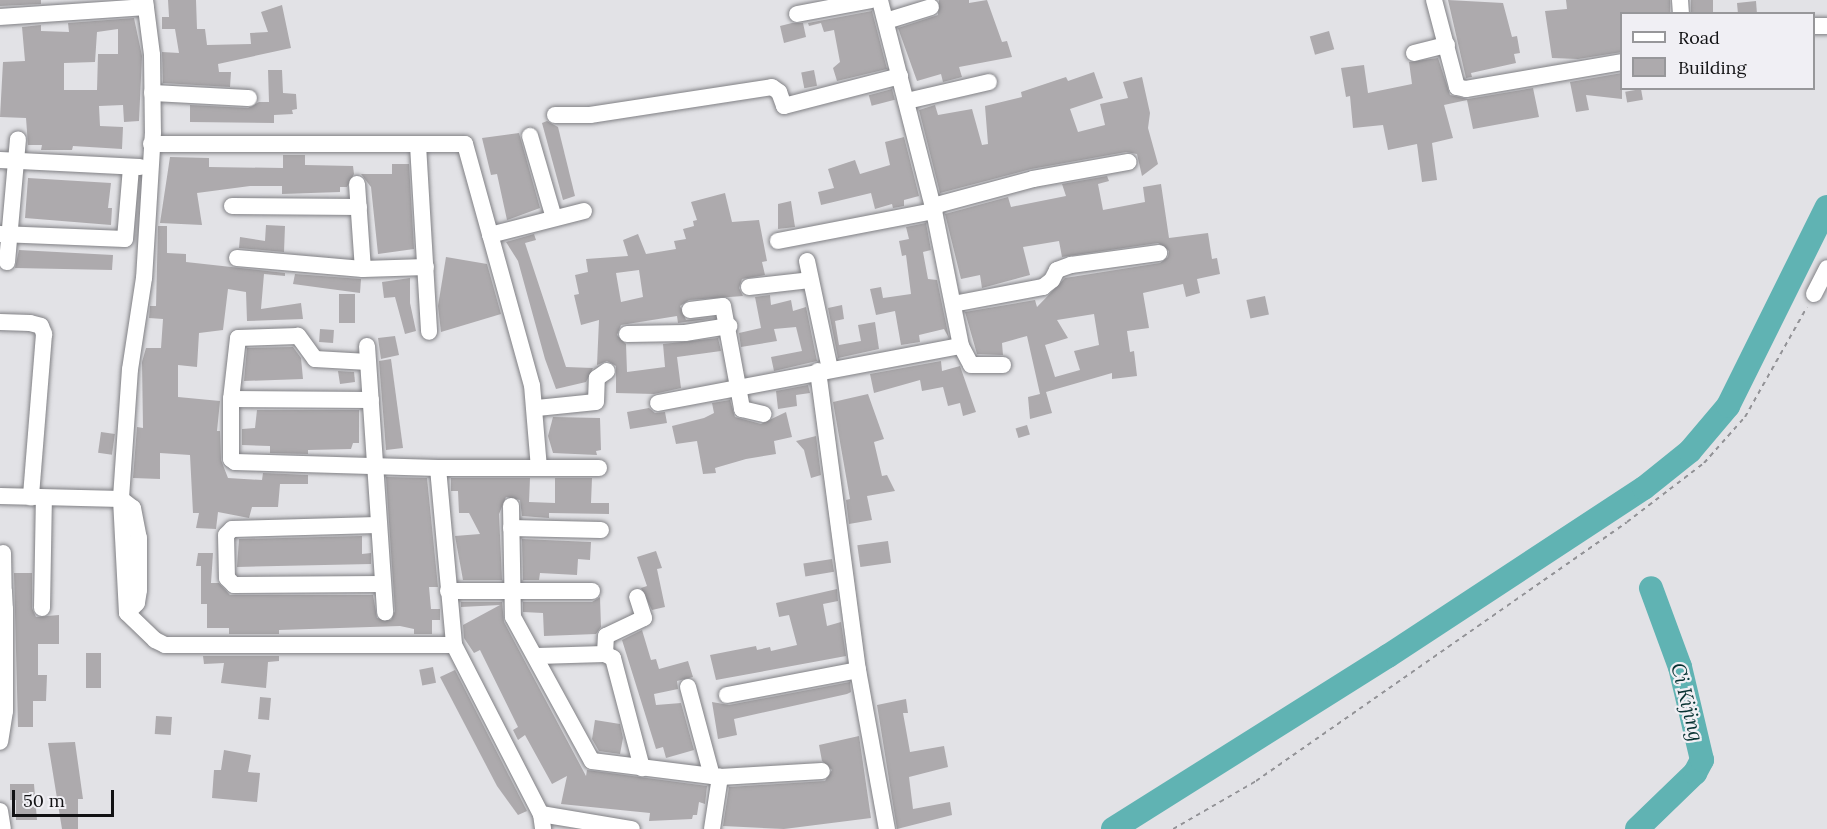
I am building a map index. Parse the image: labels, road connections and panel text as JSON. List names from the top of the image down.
{
  "water": ["Ci Kijing"],
  "legend": ["Road", "Building"],
  "scale_bar": "50 m"
}
